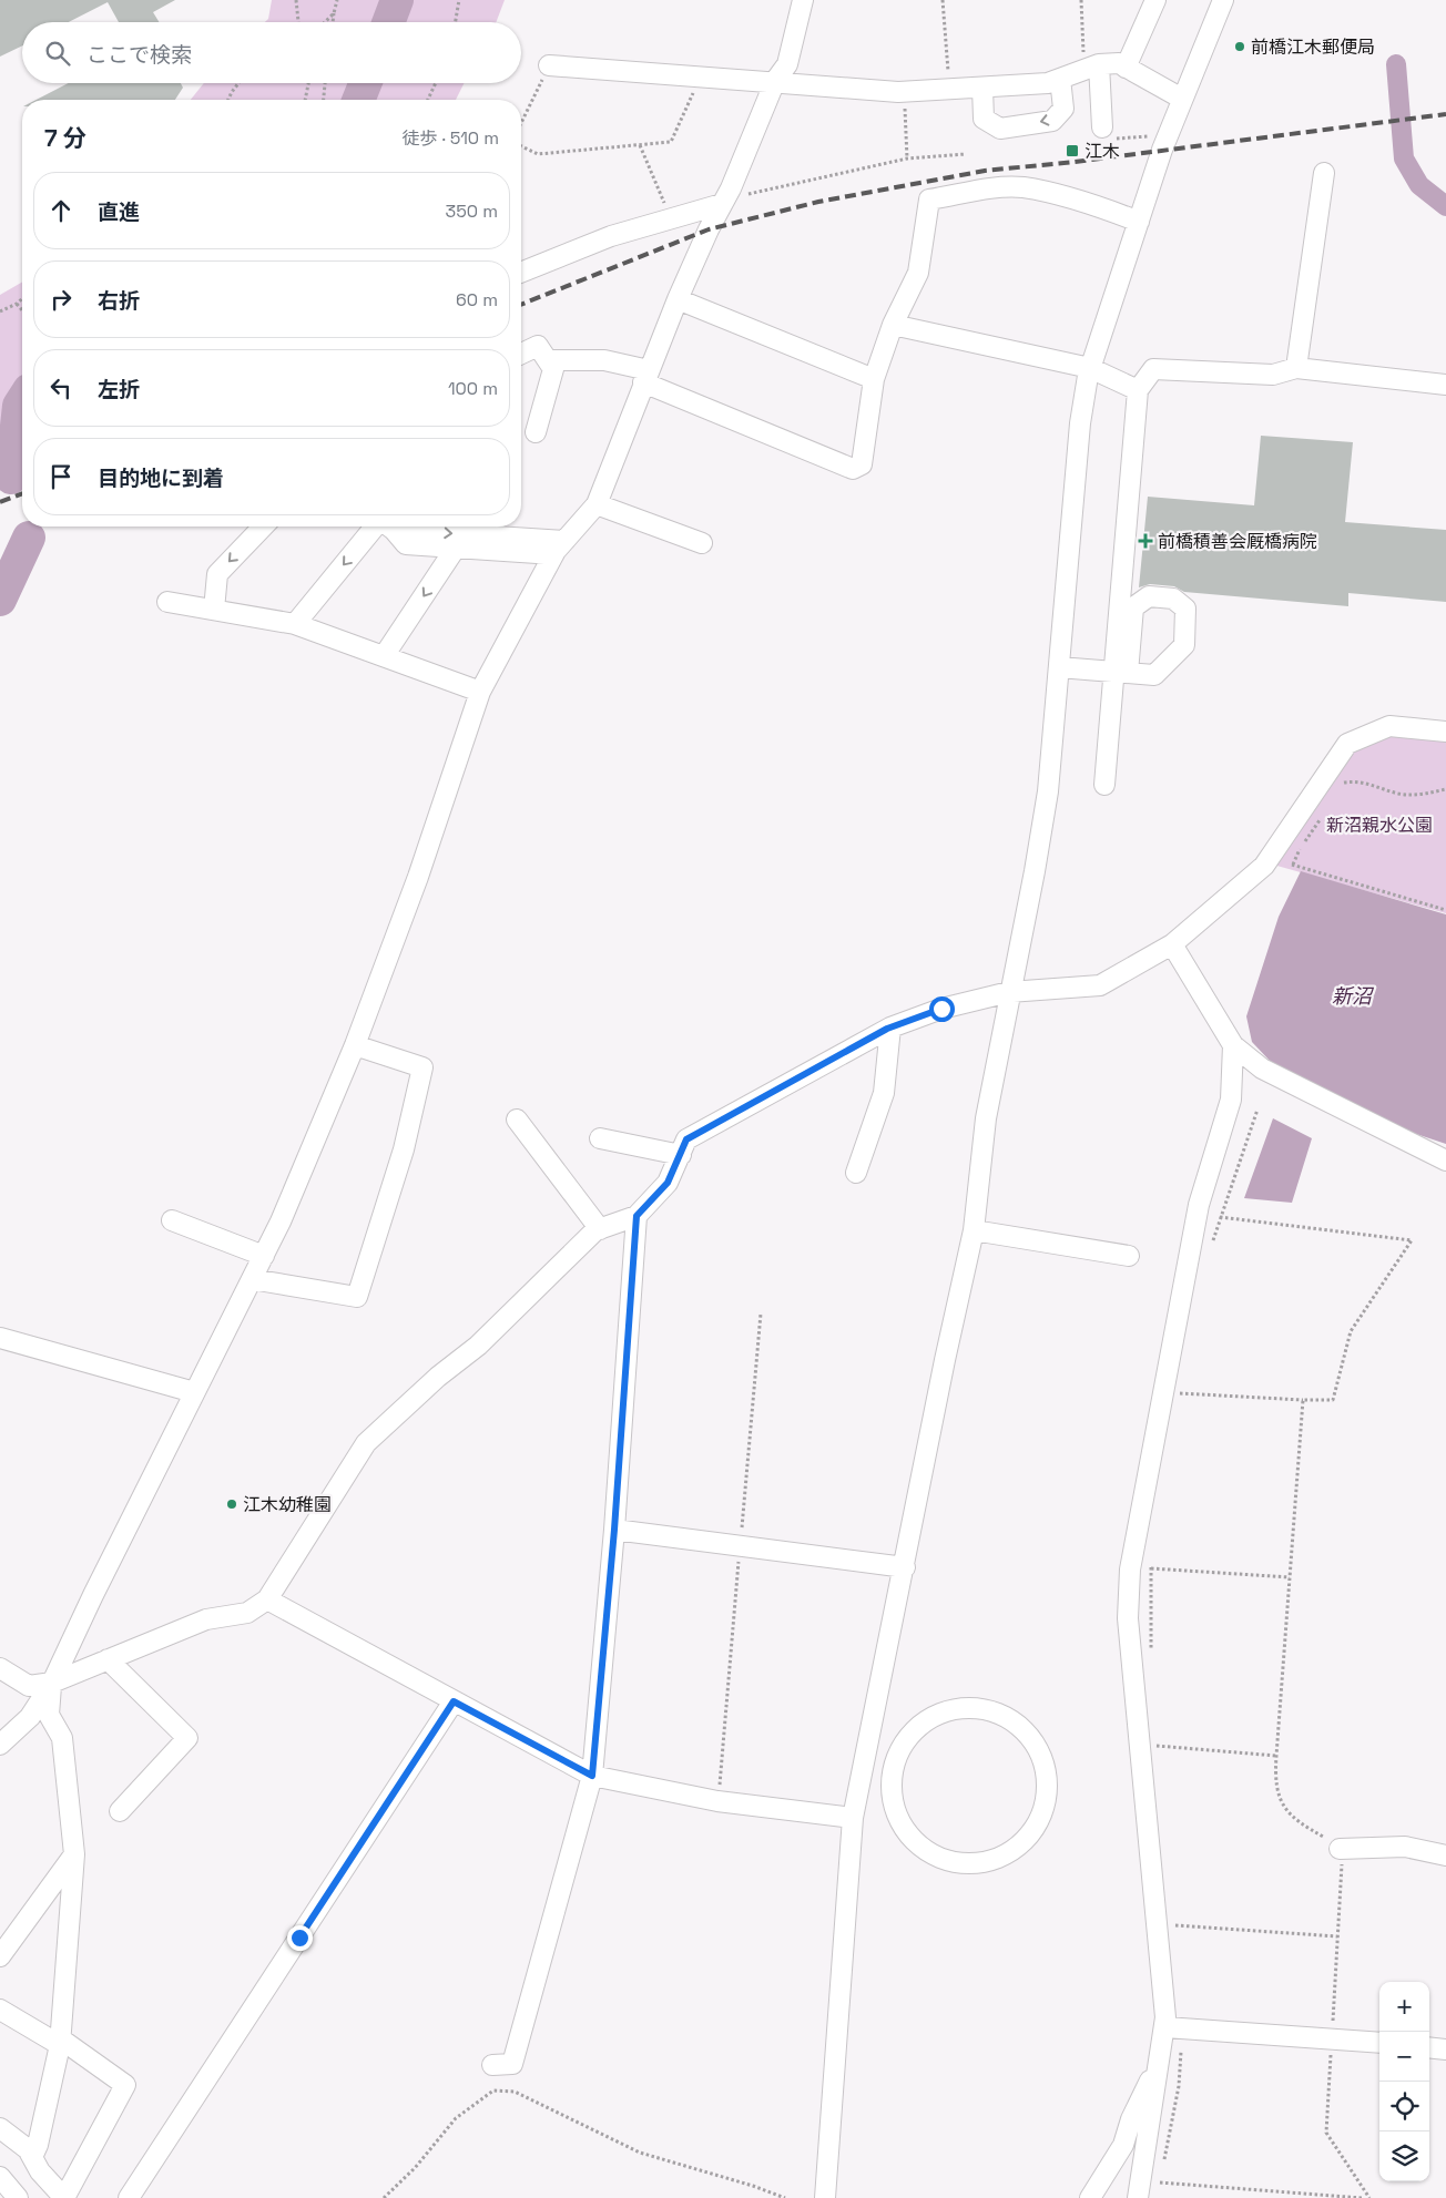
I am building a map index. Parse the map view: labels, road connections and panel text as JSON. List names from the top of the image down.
{
  "water": ["新沼"],
  "parks": ["新沼親水公園"],
  "places": {
    "other": ["前橋江木郵便局", "江木幼稚園"],
    "transit": ["江木"],
    "health": ["前橋積善会厩橋病院"]
  },
  "page": {
    "search": "ここで検索",
    "heading": ["7 分", "徒歩 · 510 m"],
    "list": [
      ["直進", "350 m"],
      ["右折", "60 m"],
      ["左折", "100 m"],
      "目的地に到着"
    ],
    "map_buttons": ["+", "−"]
  }
}
